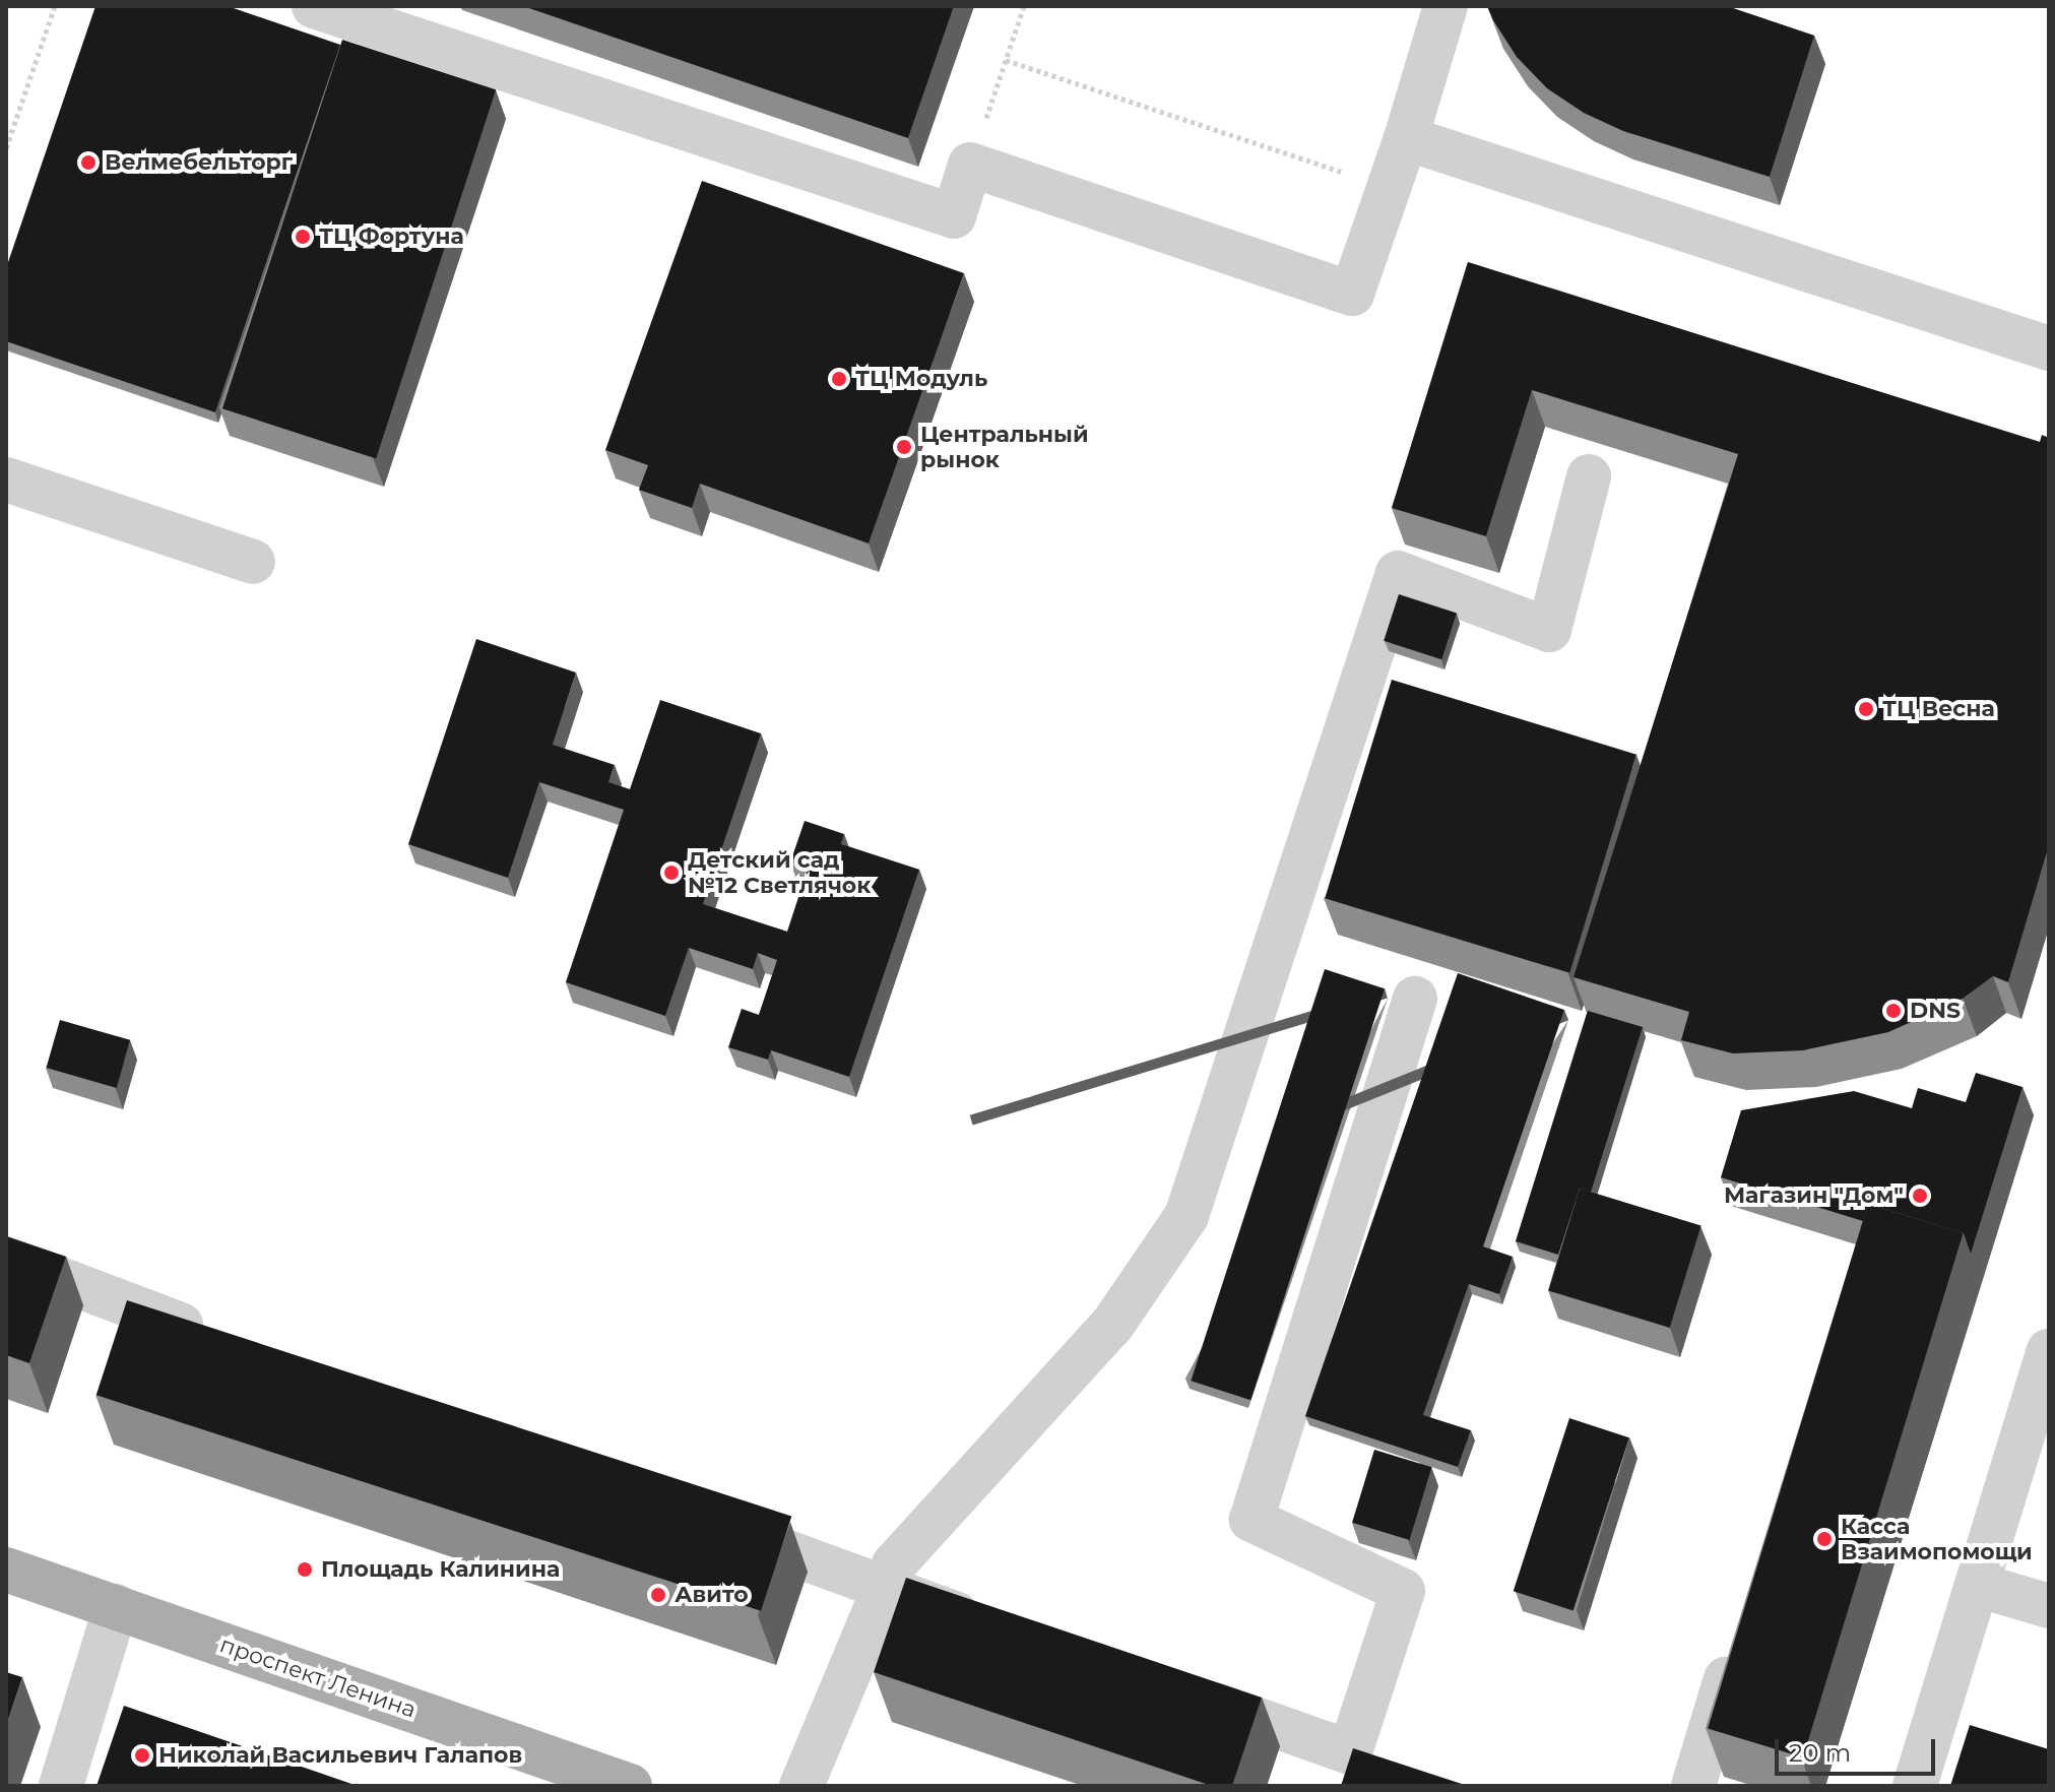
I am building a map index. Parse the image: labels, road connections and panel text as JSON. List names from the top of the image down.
{
  "streets": {
    "main road": ["проспект Ленина"]
  },
  "places": [
    "Велмебельторг",
    "ТЦ Фортуна",
    "ТЦ Модуль",
    "Центральный рынок",
    "ТЦ Весна",
    "Детский сад №12 Светлячок",
    "DNS",
    "Магазин \"Дом\"",
    "Касса Взаимопомощи",
    "Площадь Калинина",
    "Авито",
    "Николай Васильевич Галапов"
  ],
  "scale_bar": "20 m"
}
